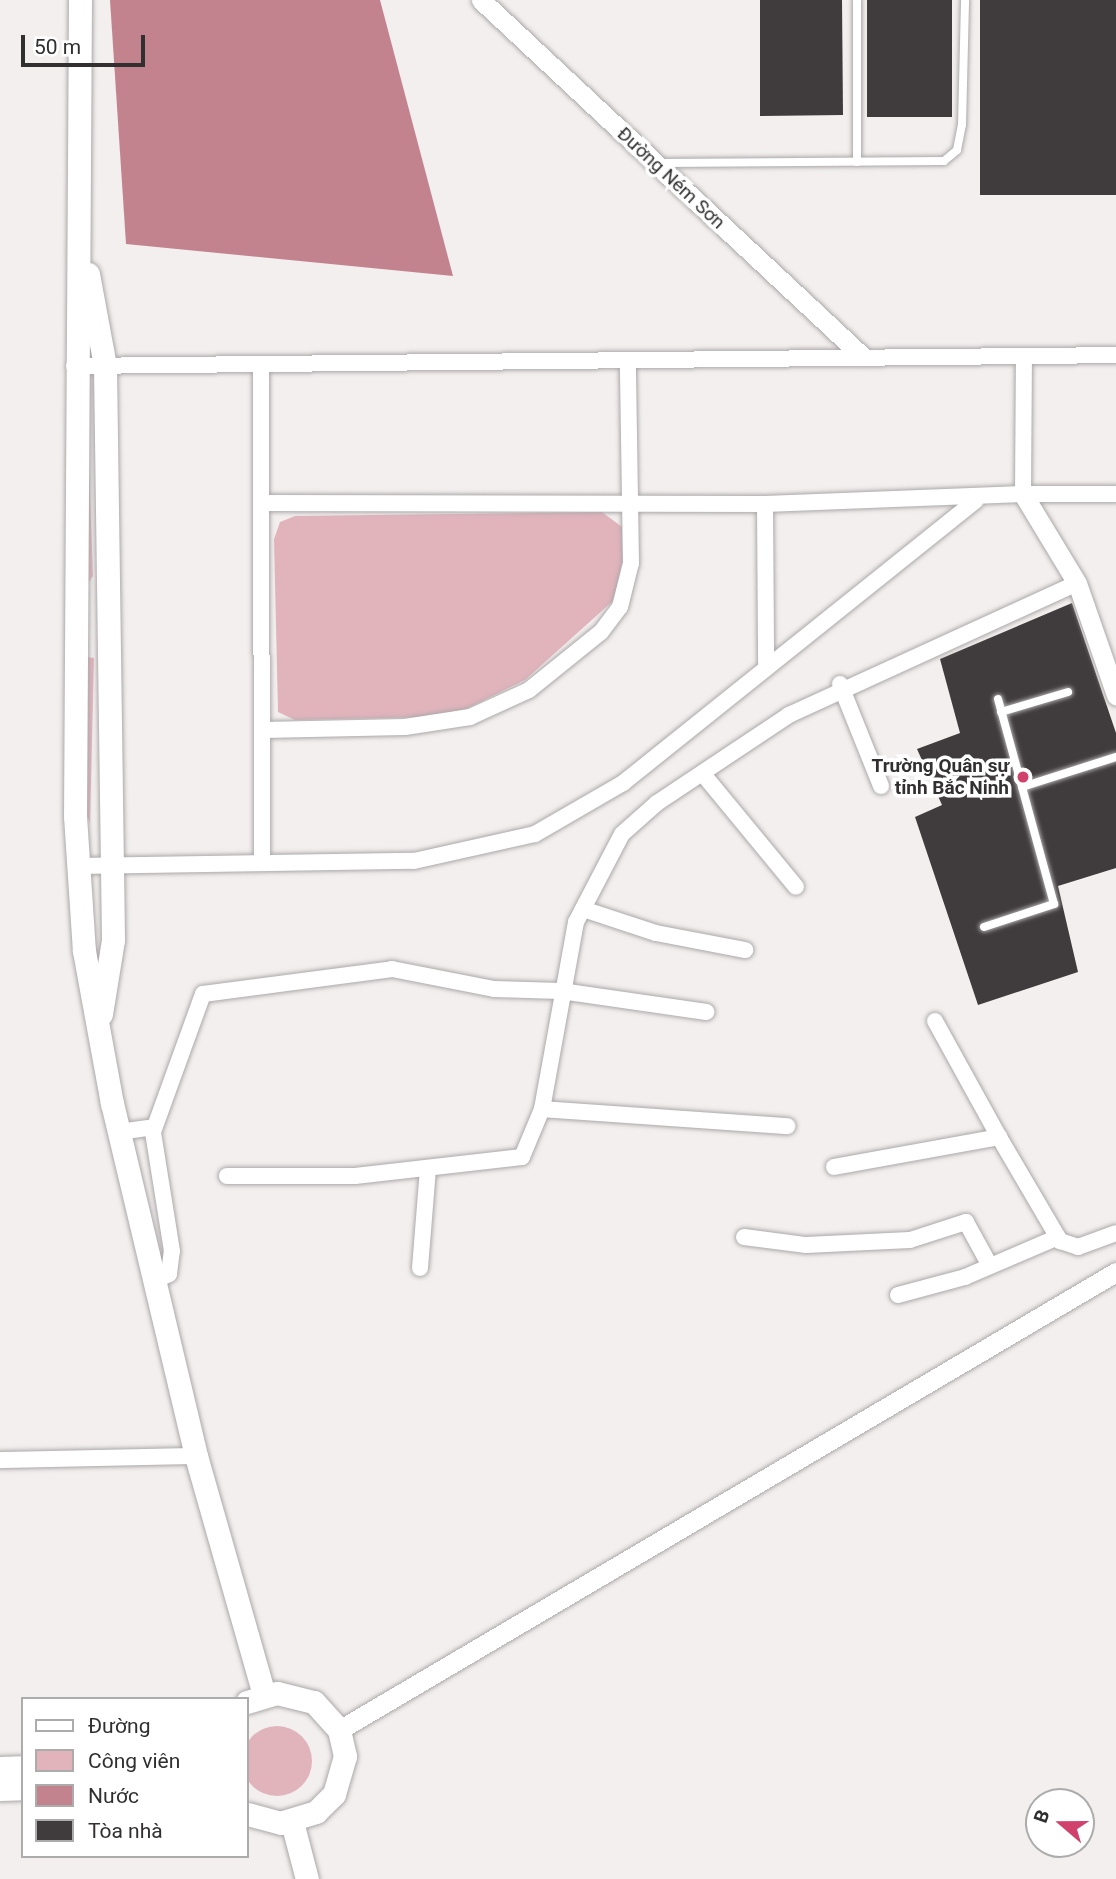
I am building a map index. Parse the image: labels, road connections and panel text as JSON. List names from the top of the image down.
{
  "streets": {
    "street": ["Đường Ném Sơn"]
  },
  "places": ["Trường Quân sự tỉnh Bắc Ninh"],
  "legend": [
    "Đường",
    "Công viên",
    "Nước",
    "Tòa nhà"
  ],
  "scale_bar": "50 m",
  "north": "left"
}
